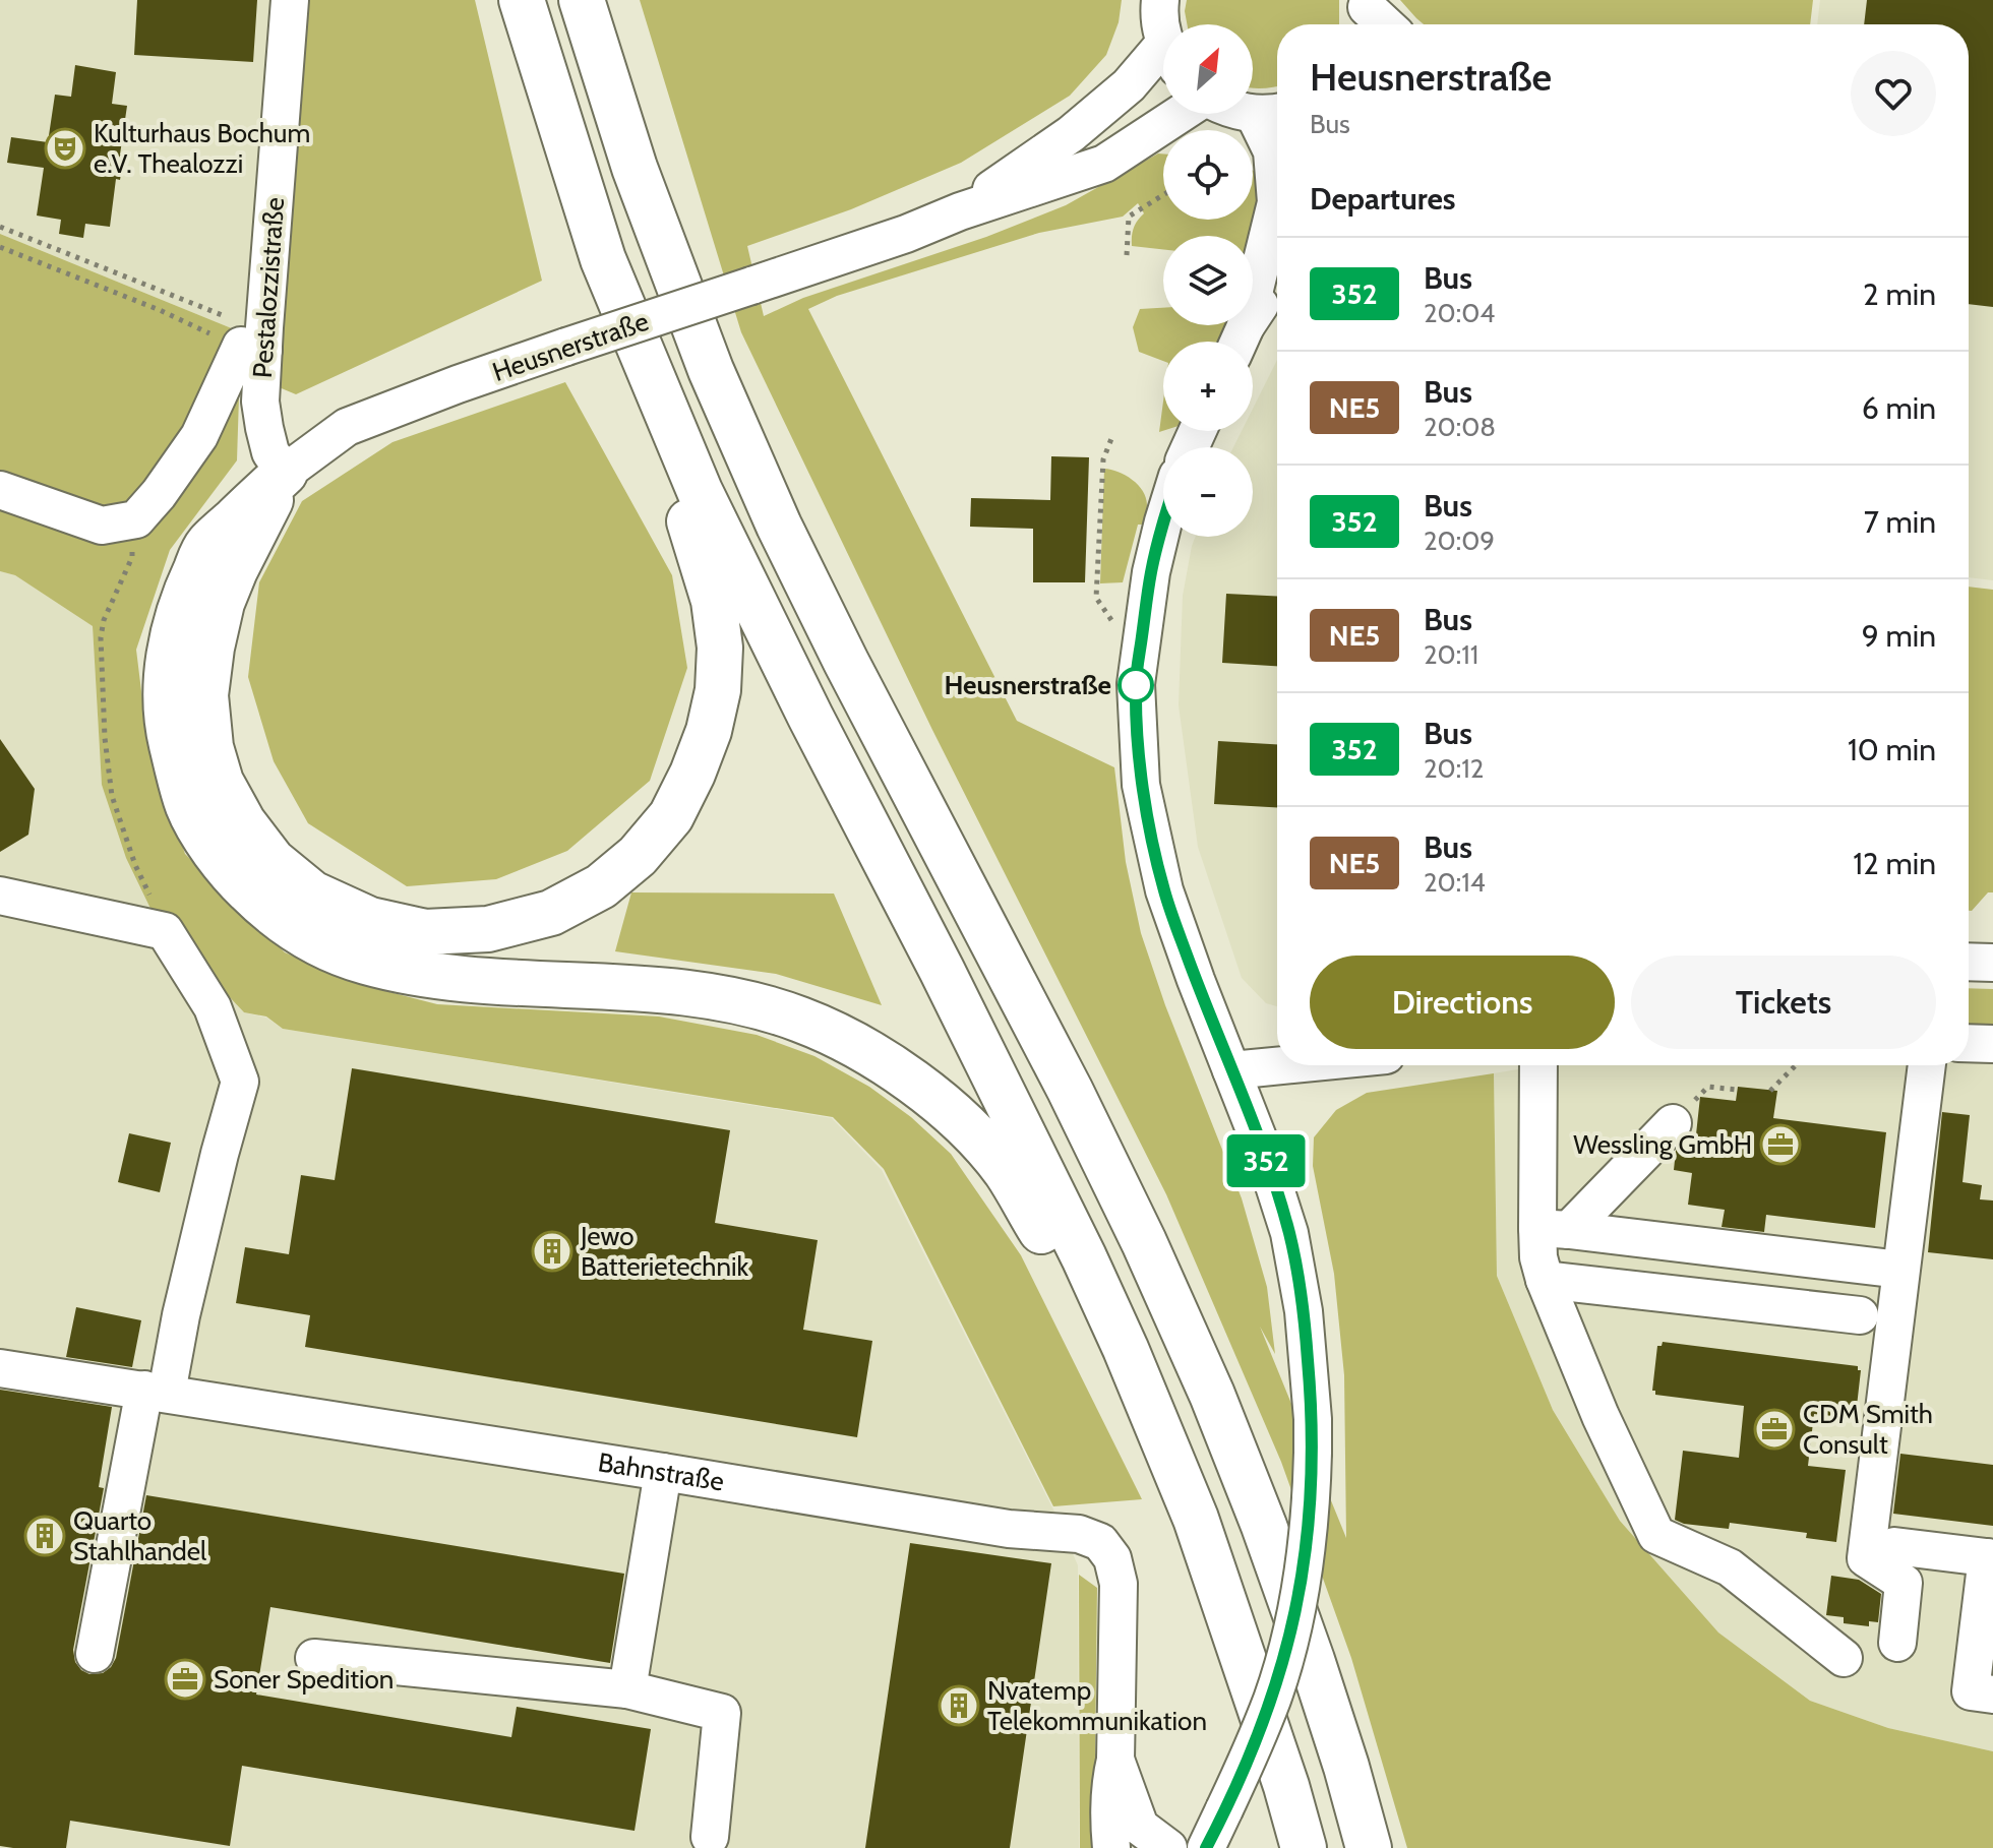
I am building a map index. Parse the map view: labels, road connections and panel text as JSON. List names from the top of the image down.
{
  "streets": {
    "street": ["Pestalozzistraße", "Heusnerstraße", "Bahnstraße"]
  },
  "crossings": [
    ["Pestalozzistraße", "Heusnerstraße"]
  ],
  "places": {
    "theatre": ["Kulturhaus Bochum e.V. Thealozzi"],
    "other": ["Heusnerstraße"],
    "office": ["Wessling GmbH", "CDM Smith Consult", "Soner Spedition"],
    "building": ["Jewo Batterietechnik", "Quarto Stahlhandel", "Nvatemp Telekommunikation"]
  },
  "lines": ["bus line 352"],
  "north": "top right",
  "page": {
    "on_map": "352",
    "map_buttons": ["+", "−"],
    "heading": [
      ["Heusnerstraße", "Bus"],
      "Departures"
    ],
    "list": [
      {
        "mark": "352",
        "name": "Bus",
        "note": "20:04",
        "value": "2 min"
      },
      {
        "mark": "NE5",
        "name": "Bus",
        "note": "20:08",
        "value": "6 min"
      },
      {
        "mark": "352",
        "name": "Bus",
        "note": "20:09",
        "value": "7 min"
      },
      {
        "mark": "NE5",
        "name": "Bus",
        "note": "20:11",
        "value": "9 min"
      },
      {
        "mark": "352",
        "name": "Bus",
        "note": "20:12",
        "value": "10 min"
      },
      {
        "mark": "NE5",
        "name": "Bus",
        "note": "20:14",
        "value": "12 min"
      }
    ],
    "buttons": ["Directions", "Tickets"]
  }
}
